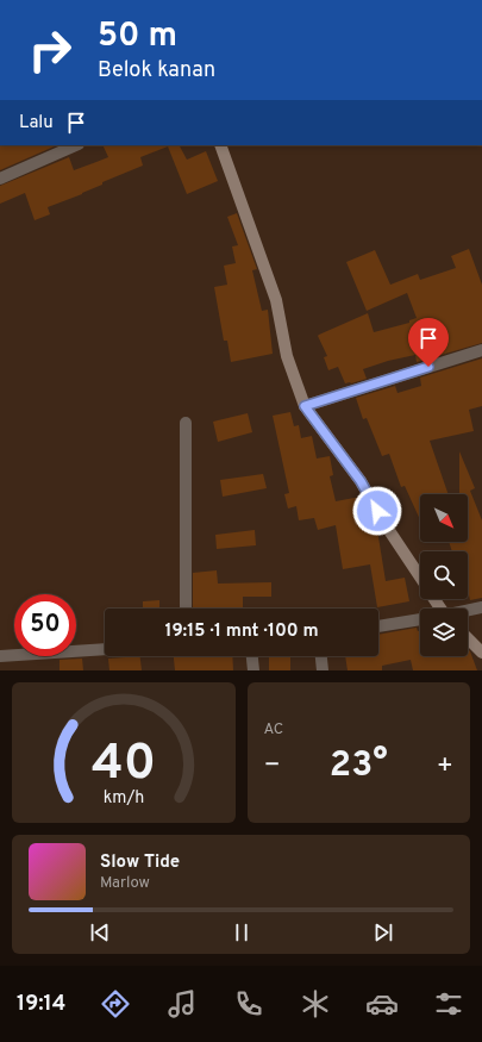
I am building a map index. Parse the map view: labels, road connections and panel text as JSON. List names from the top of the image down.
{
  "north": "bottom right",
  "page": {
    "turn": ["50 m", "Belok kanan"],
    "then": "Lalu",
    "limit": "50",
    "trip": "19:15 · 1 mnt · 100 m",
    "tile": "AC",
    "heat": ["−", "23°", "+"],
    "song": ["Slow Tide", "Marlow"],
    "tabs": "19:14",
    "gauge": ["40", "km/h"]
  }
}
